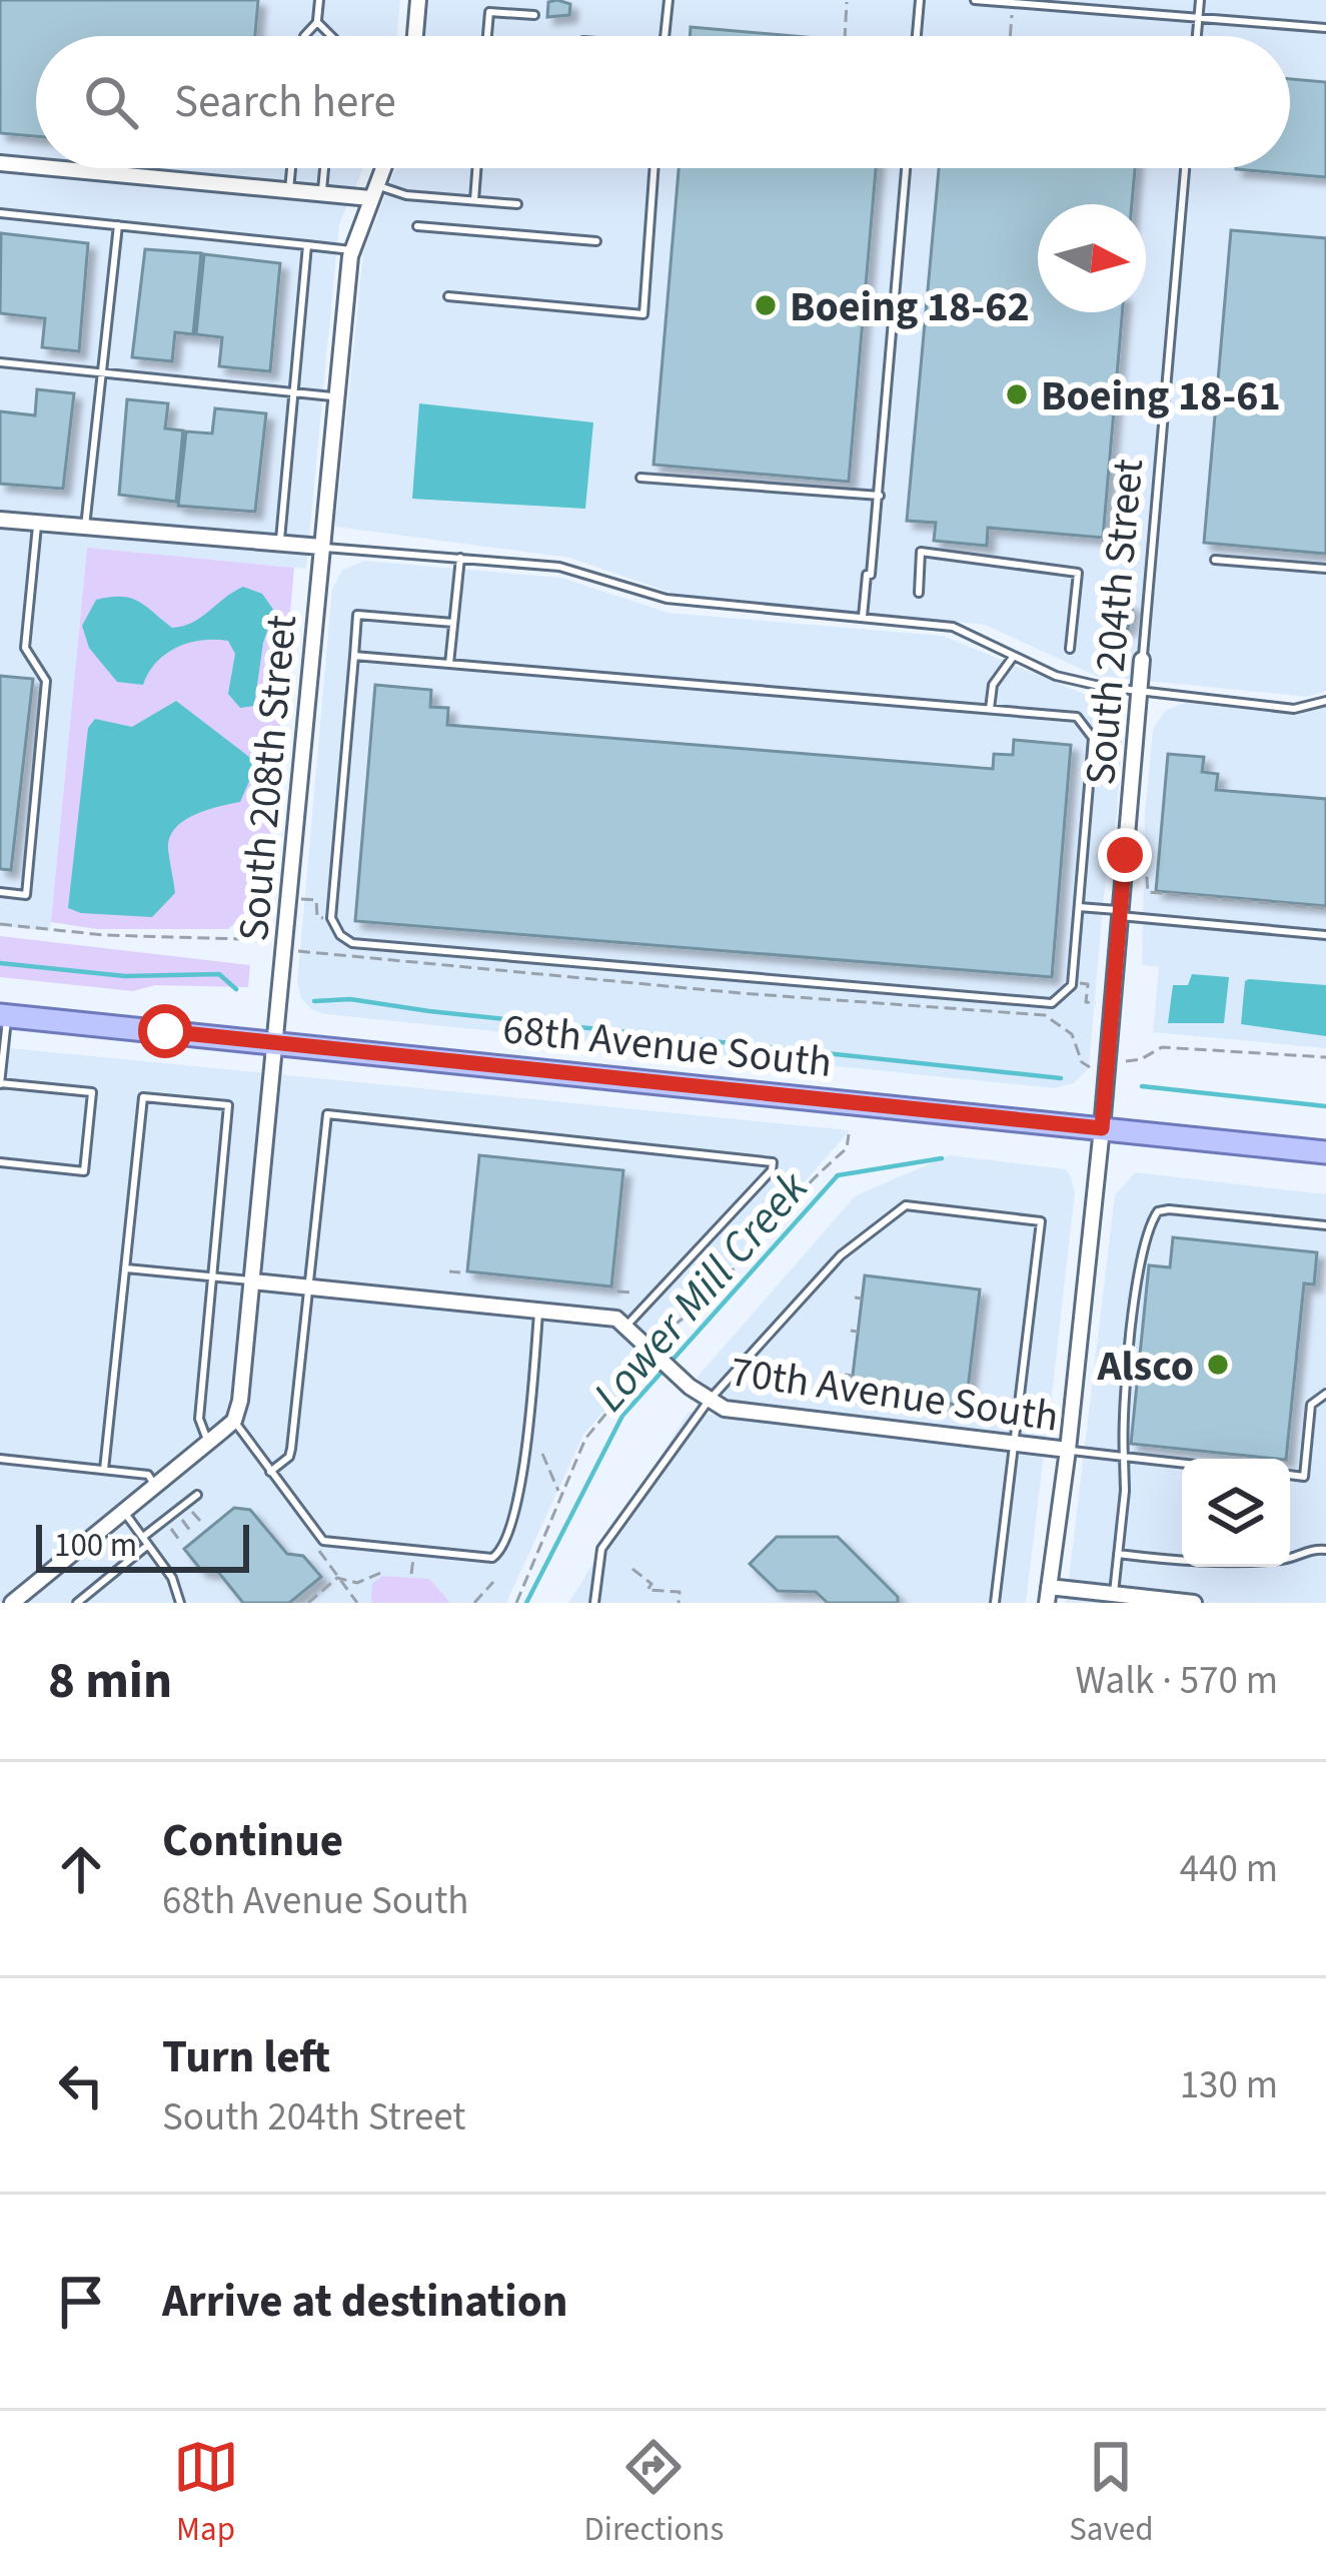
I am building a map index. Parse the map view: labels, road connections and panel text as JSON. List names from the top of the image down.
{
  "streets": {
    "main road": ["68th Avenue South"],
    "street": ["South 204th Street", "South 208th Street", "70th Avenue South"]
  },
  "crossings": [
    ["South 204th Street", "68th Avenue South"],
    ["South 204th Street", "70th Avenue South"],
    ["South 208th Street", "68th Avenue South"]
  ],
  "water": ["Lower Mill Creek"],
  "places": ["Boeing 18-62", "Boeing 18-61", "Alsco"],
  "scale_bar": "100 m",
  "north": "right",
  "page": {
    "search": "Search here",
    "scale": "100 m",
    "heading": ["8 min", "Walk · 570 m"],
    "list": [
      ["Continue", "68th Avenue South", "440 m"],
      ["Turn left", "South 204th Street", "130 m"],
      "Arrive at destination"
    ],
    "nav": ["Map", "Directions", "Saved"]
  }
}
